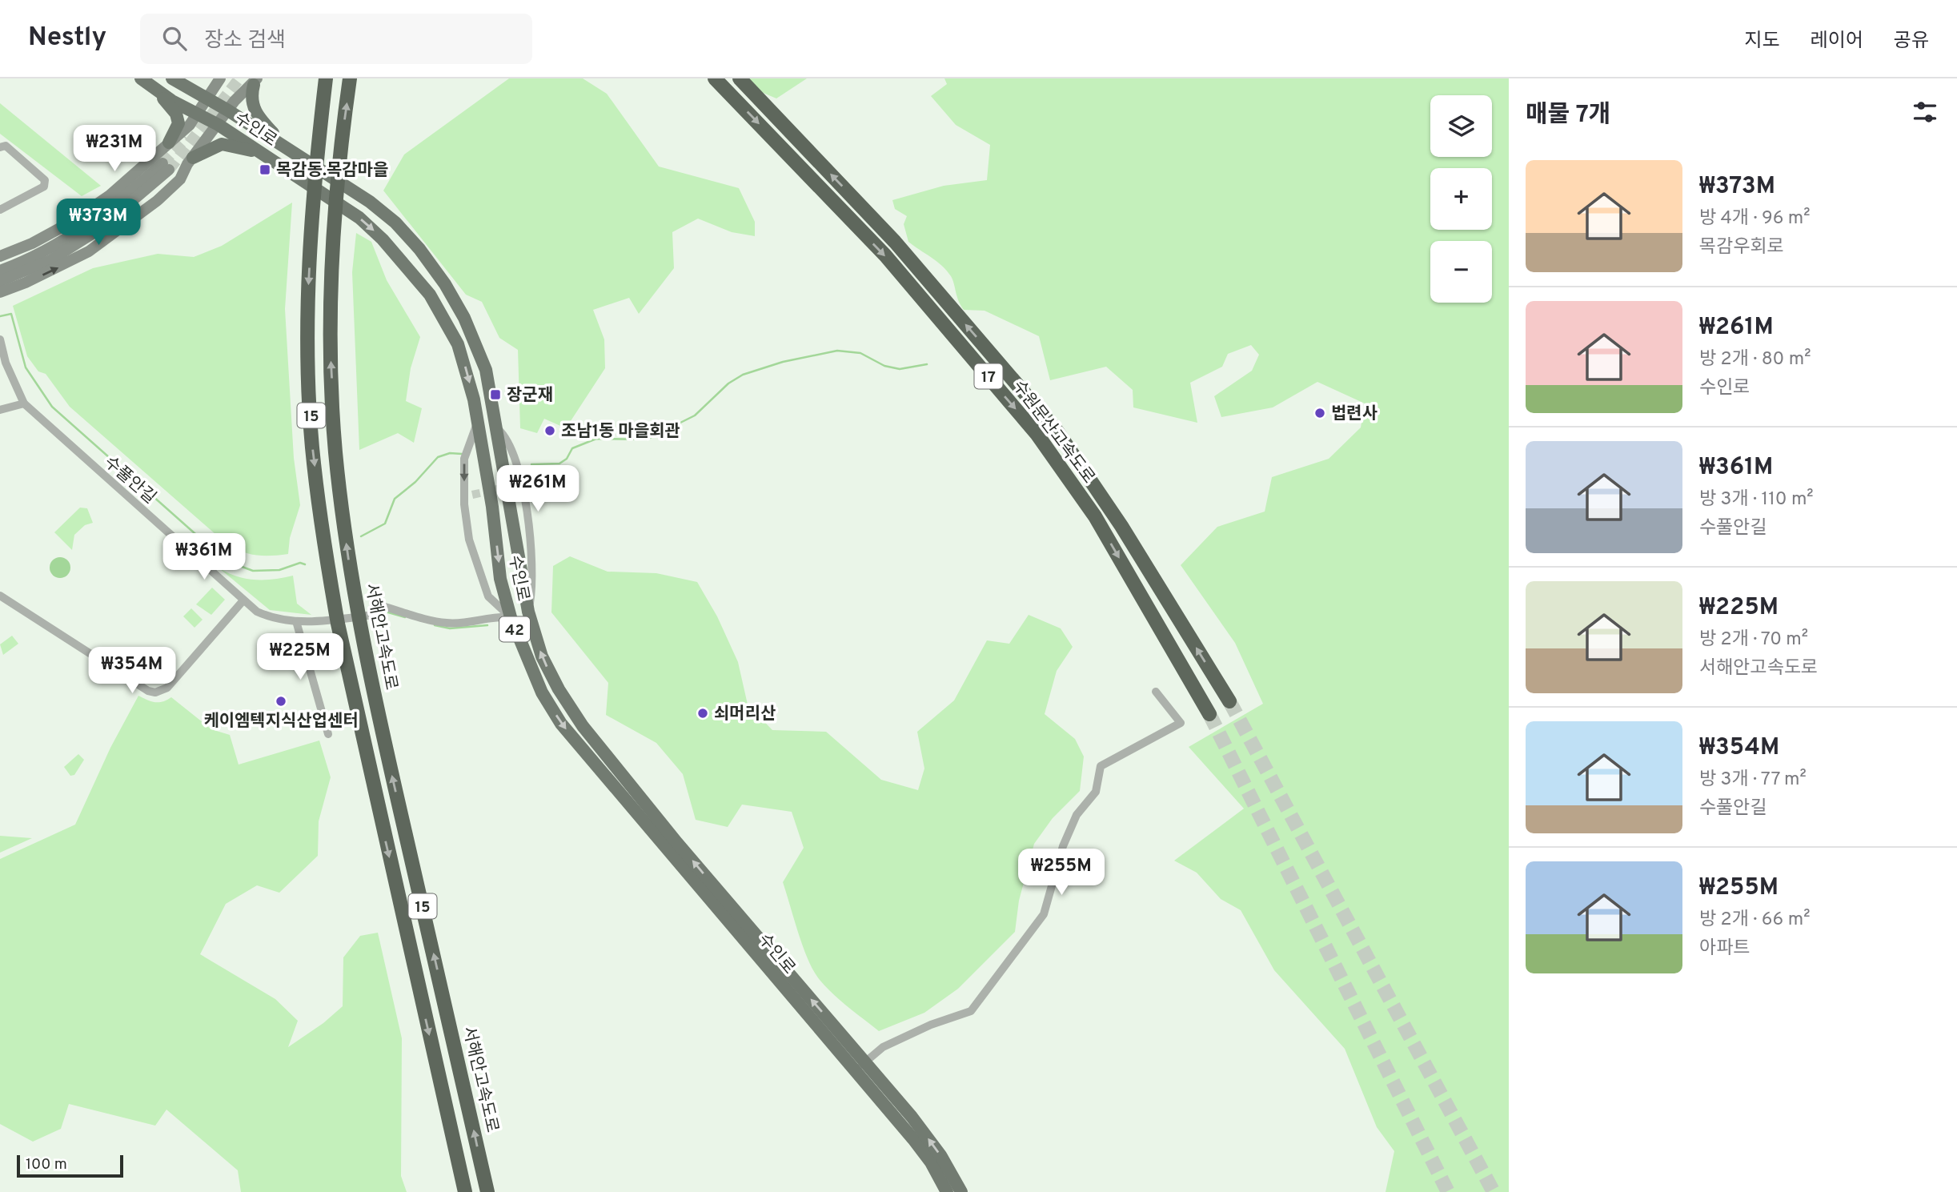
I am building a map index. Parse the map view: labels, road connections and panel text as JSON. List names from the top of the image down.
{
  "streets": {
    "highway": [
      "17",
      "15",
      "수원문산고속도로",
      "서해안고속도로"
    ],
    "main road": ["수인로", "42"],
    "street": ["수풀안길"]
  },
  "crossings": [
    ["수인로", "수풀안길"]
  ],
  "places": {
    "transit": ["목감동.목감마을", "장군재"],
    "other": [
      "법련사",
      "조남1동 마을회관",
      "케이엠텍지식산업센터",
      "쇠머리산"
    ]
  },
  "scale_bar": "100 m",
  "page": {
    "header": "Nestly",
    "search": "장소 검색",
    "nav": ["지도", "레이어", "공유"],
    "heading": "매물 7개",
    "map_buttons": ["+", "−"],
    "price": [
      "₩231M",
      "₩373M",
      "₩261M",
      "₩361M",
      "₩225M",
      "₩354M",
      "₩255M"
    ],
    "list": [
      {
        "name": "₩373M",
        "note": "방 4개 · 96 m² · 목감우회로"
      },
      {
        "name": "₩261M",
        "note": "방 2개 · 80 m² · 수인로"
      },
      {
        "name": "₩361M",
        "note": "방 3개 · 110 m² · 수풀안길"
      },
      {
        "name": "₩225M",
        "note": "방 2개 · 70 m² · 서해안고속도로"
      },
      {
        "name": "₩354M",
        "note": "방 3개 · 77 m² · 수풀안길"
      },
      {
        "name": "₩255M",
        "note": "방 2개 · 66 m² · 아파트"
      }
    ],
    "scale": "100 m"
  }
}
